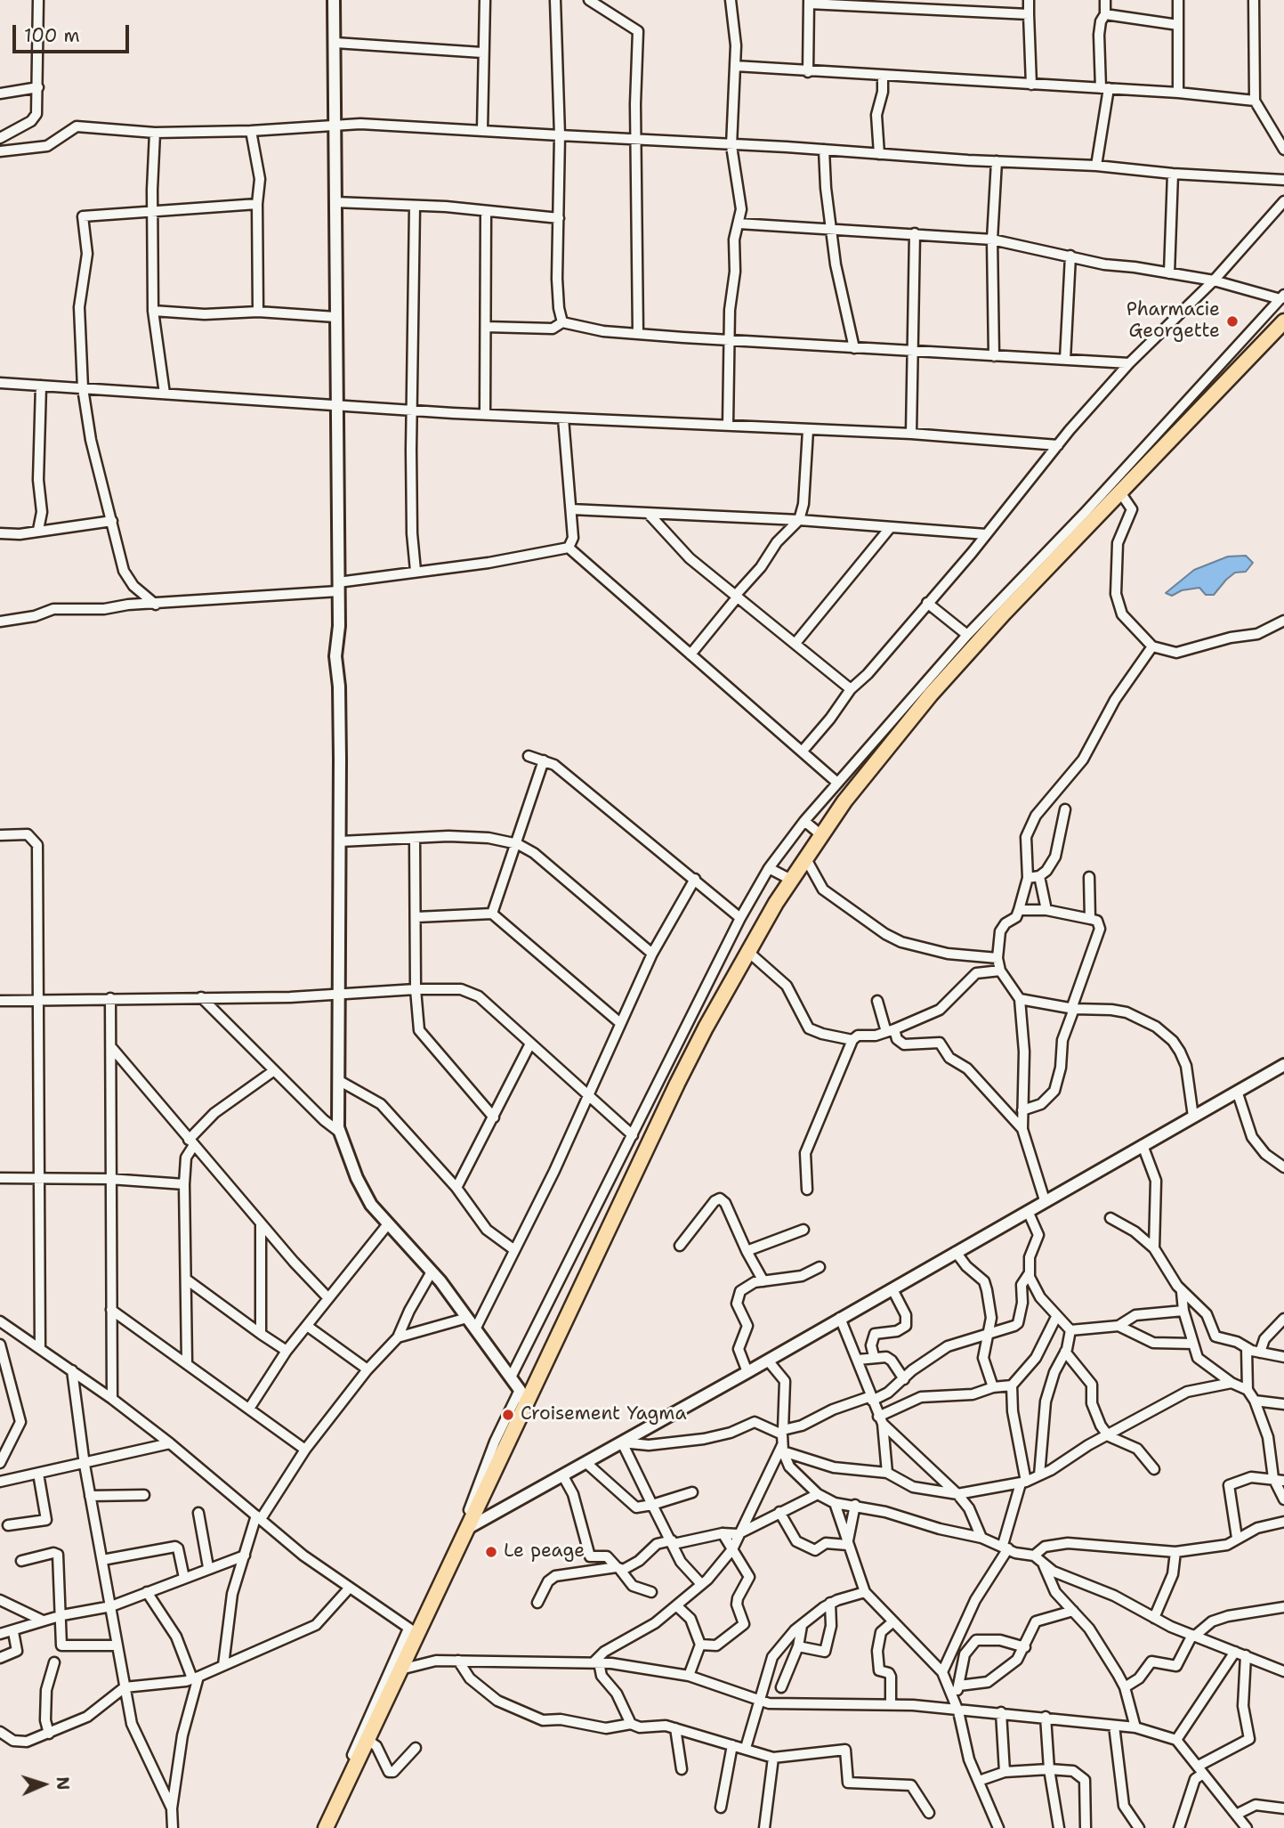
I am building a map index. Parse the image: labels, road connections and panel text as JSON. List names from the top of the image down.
{
  "places": ["Pharmacie Georgette", "Croisement Yagma", "Le peage"],
  "scale_bar": "100 m",
  "north": "right"
}
